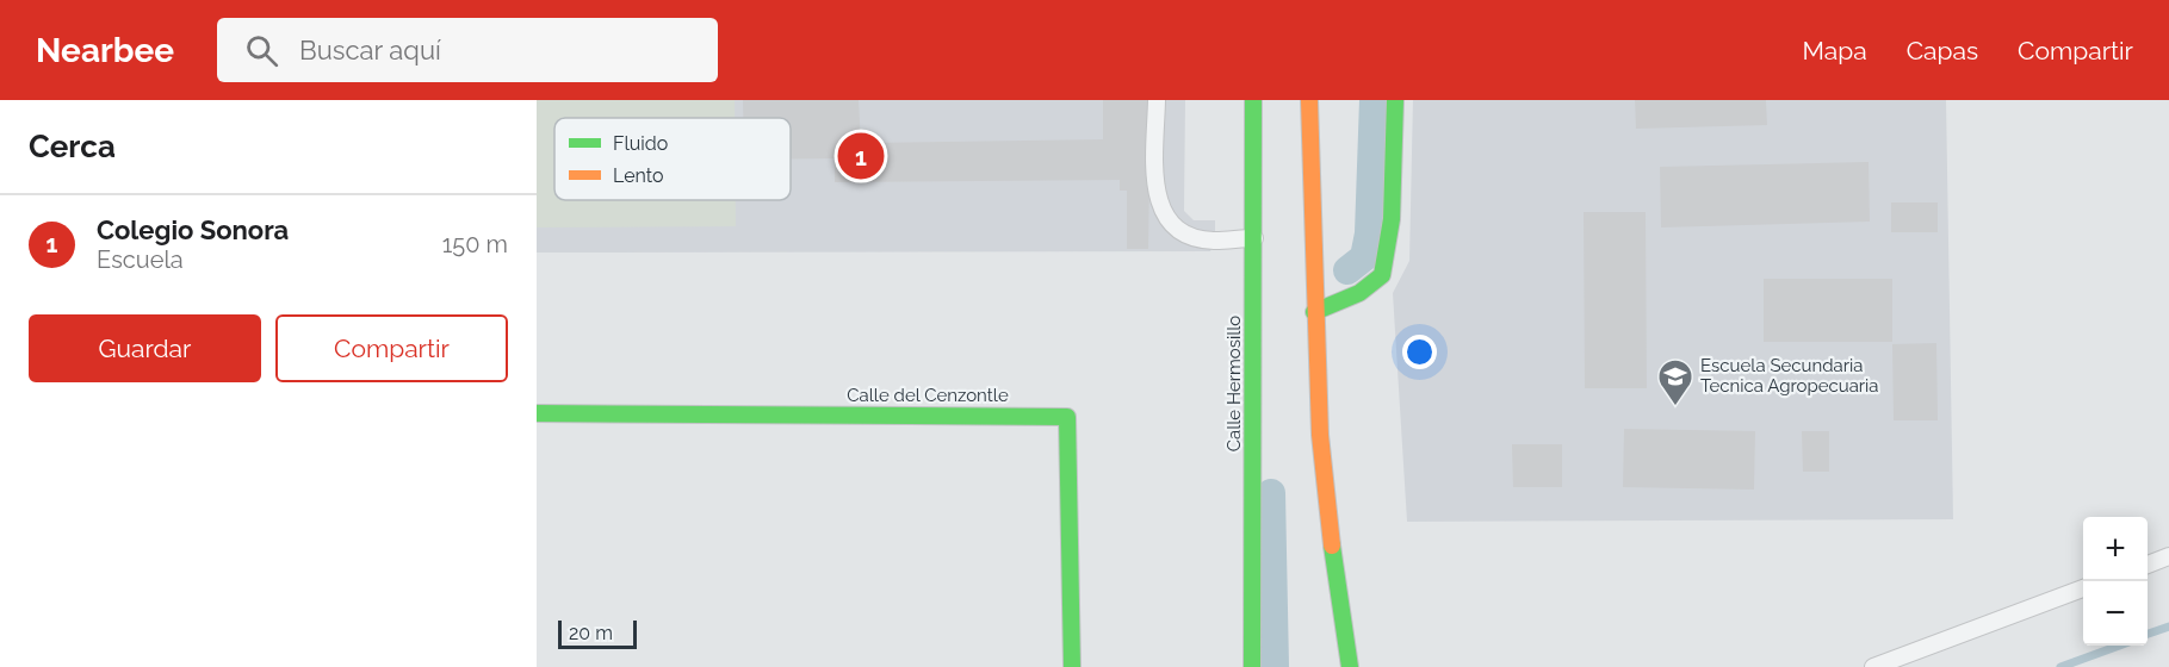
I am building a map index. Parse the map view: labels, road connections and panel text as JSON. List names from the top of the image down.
{
  "streets": {
    "street": ["Calle Hermosillo", "Calle del Cenzontle"]
  },
  "places": {
    "school or university": ["Escuela Secundaria Tecnica Agropecuaria"]
  },
  "legend": ["Fluido", "Lento"],
  "scale_bar": "20 m",
  "page": {
    "header": "Nearbee",
    "search": "Buscar aquí",
    "nav": ["Mapa", "Capas", "Compartir"],
    "heading": "Cerca",
    "pins": "1",
    "list": [
      {
        "mark": "1",
        "name": "Colegio Sonora",
        "note": "Escuela",
        "value": "150 m"
      }
    ],
    "buttons": ["Guardar", "Compartir"],
    "map_buttons": ["+", "−"],
    "scale": "20 m"
  }
}
